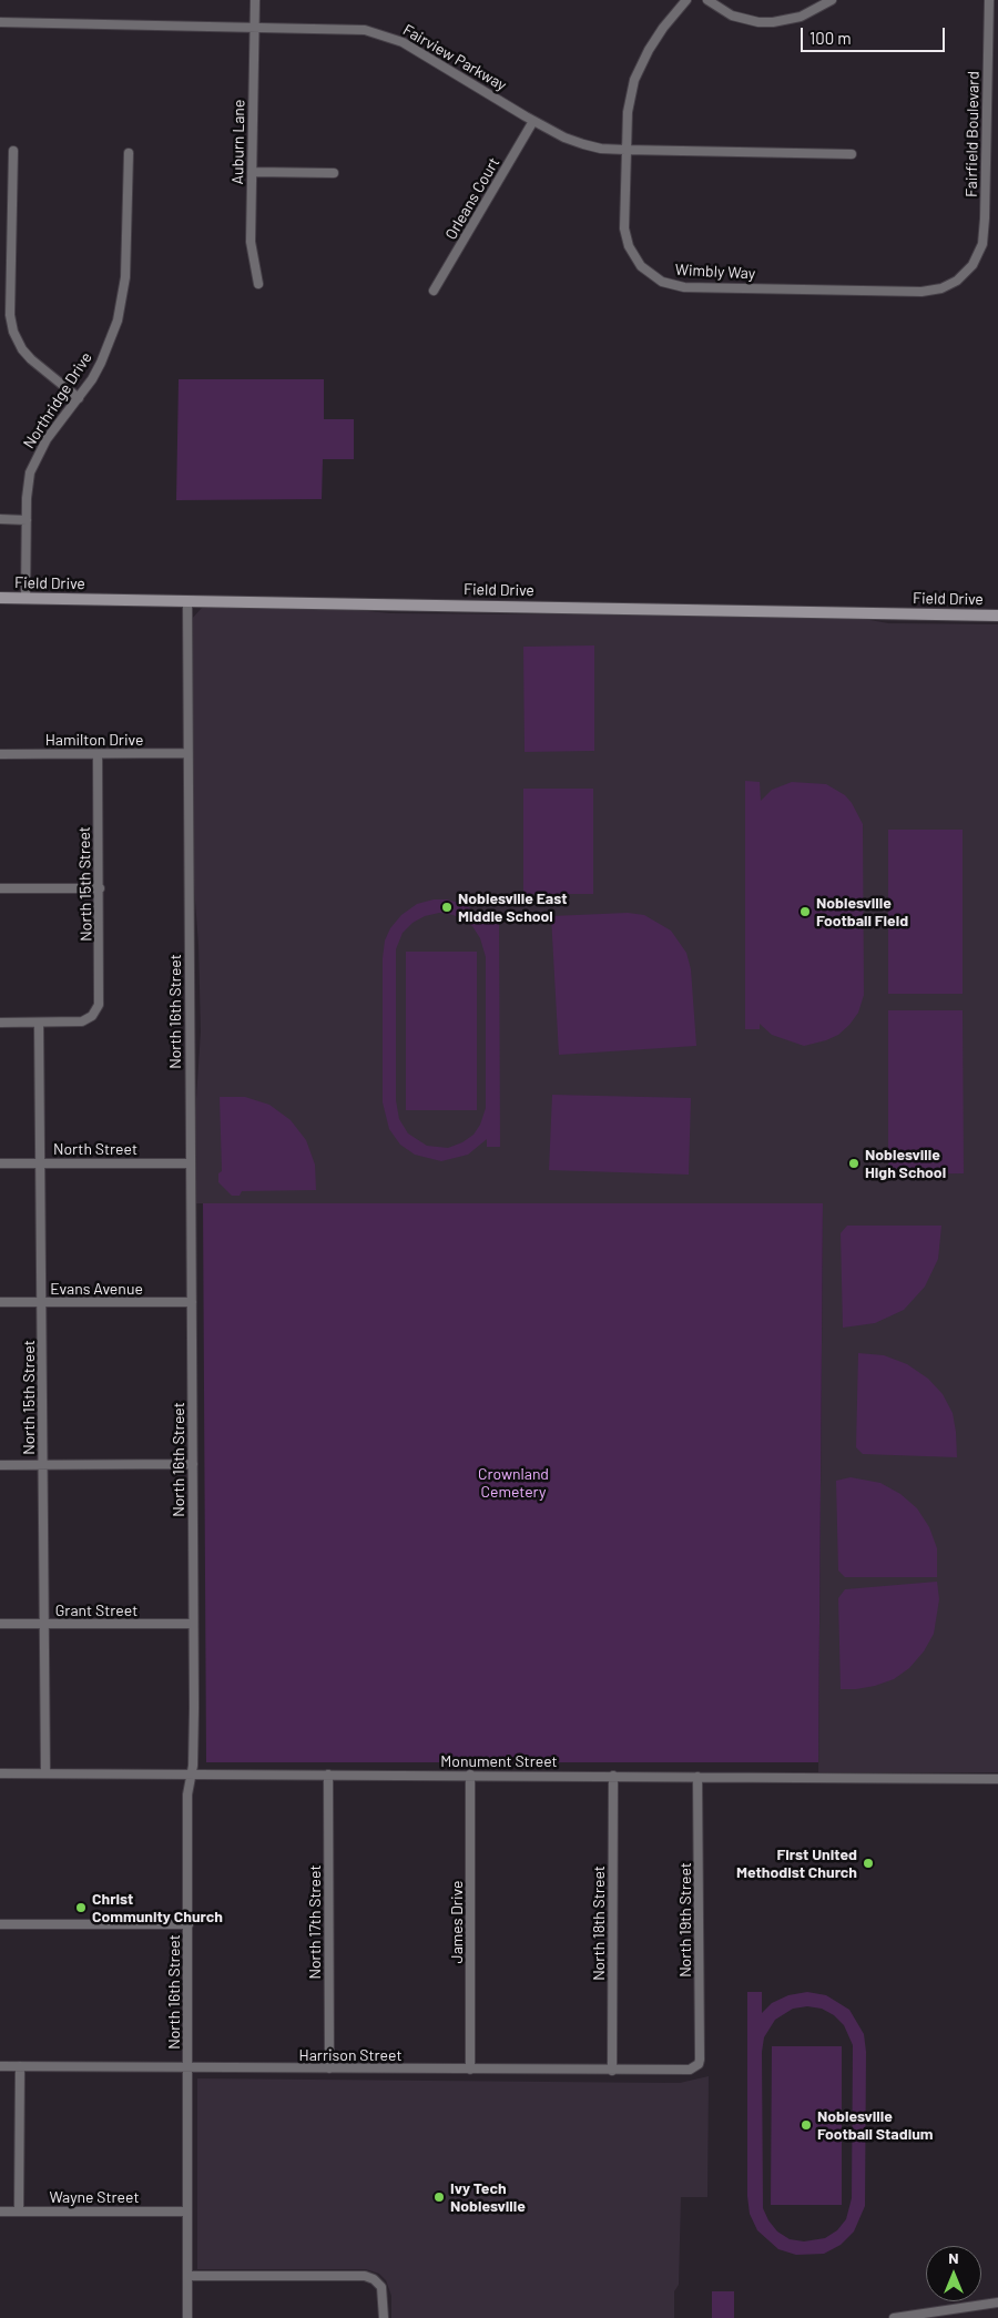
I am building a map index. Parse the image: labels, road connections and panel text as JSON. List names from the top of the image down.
{
  "streets": {
    "street": [
      "Fairview Parkway",
      "Fairfield Boulevard",
      "Auburn Lane",
      "Orleans Court",
      "Wimbly Way",
      "Northridge Drive",
      "Field Drive",
      "Hamilton Drive",
      "North 15th Street",
      "North 16th Street",
      "North Street",
      "Evans Avenue",
      "Grant Street",
      "Monument Street",
      "North 19th Street",
      "North 17th Street",
      "James Drive",
      "North 18th Street",
      "Harrison Street",
      "Wayne Street"
    ]
  },
  "crossings": [
    ["Fairview Parkway", "Auburn Lane"],
    ["Fairview Parkway", "Orleans Court"],
    ["Fairview Parkway", "Wimbly Way"],
    ["Fairfield Boulevard", "Wimbly Way"],
    ["Northridge Drive", "Field Drive"],
    ["Field Drive", "North 16th Street"],
    ["Hamilton Drive", "North 15th Street"],
    ["Hamilton Drive", "North 16th Street"],
    ["North 15th Street", "North Street"],
    ["North 15th Street", "Evans Avenue"],
    ["North 15th Street", "Grant Street"],
    ["North 15th Street", "Monument Street"],
    ["North 16th Street", "North Street"],
    ["North 16th Street", "Evans Avenue"],
    ["North 16th Street", "Grant Street"],
    ["North 16th Street", "Monument Street"],
    ["North 16th Street", "Harrison Street"],
    ["North 16th Street", "Wayne Street"],
    ["Monument Street", "North 19th Street"],
    ["Monument Street", "North 17th Street"],
    ["Monument Street", "James Drive"],
    ["Monument Street", "North 18th Street"],
    ["North 19th Street", "Harrison Street"],
    ["North 17th Street", "Harrison Street"],
    ["James Drive", "Harrison Street"],
    ["North 18th Street", "Harrison Street"]
  ],
  "parks": ["Crownland Cemetery"],
  "places": [
    "Noblesville East Middle School",
    "Noblesville Football Field",
    "Noblesville High School",
    "First United Methodist Church",
    "Christ Community Church",
    "Noblesville Football Stadium",
    "Ivy Tech Noblesville"
  ],
  "scale_bar": "100 m",
  "north": "top"
}
